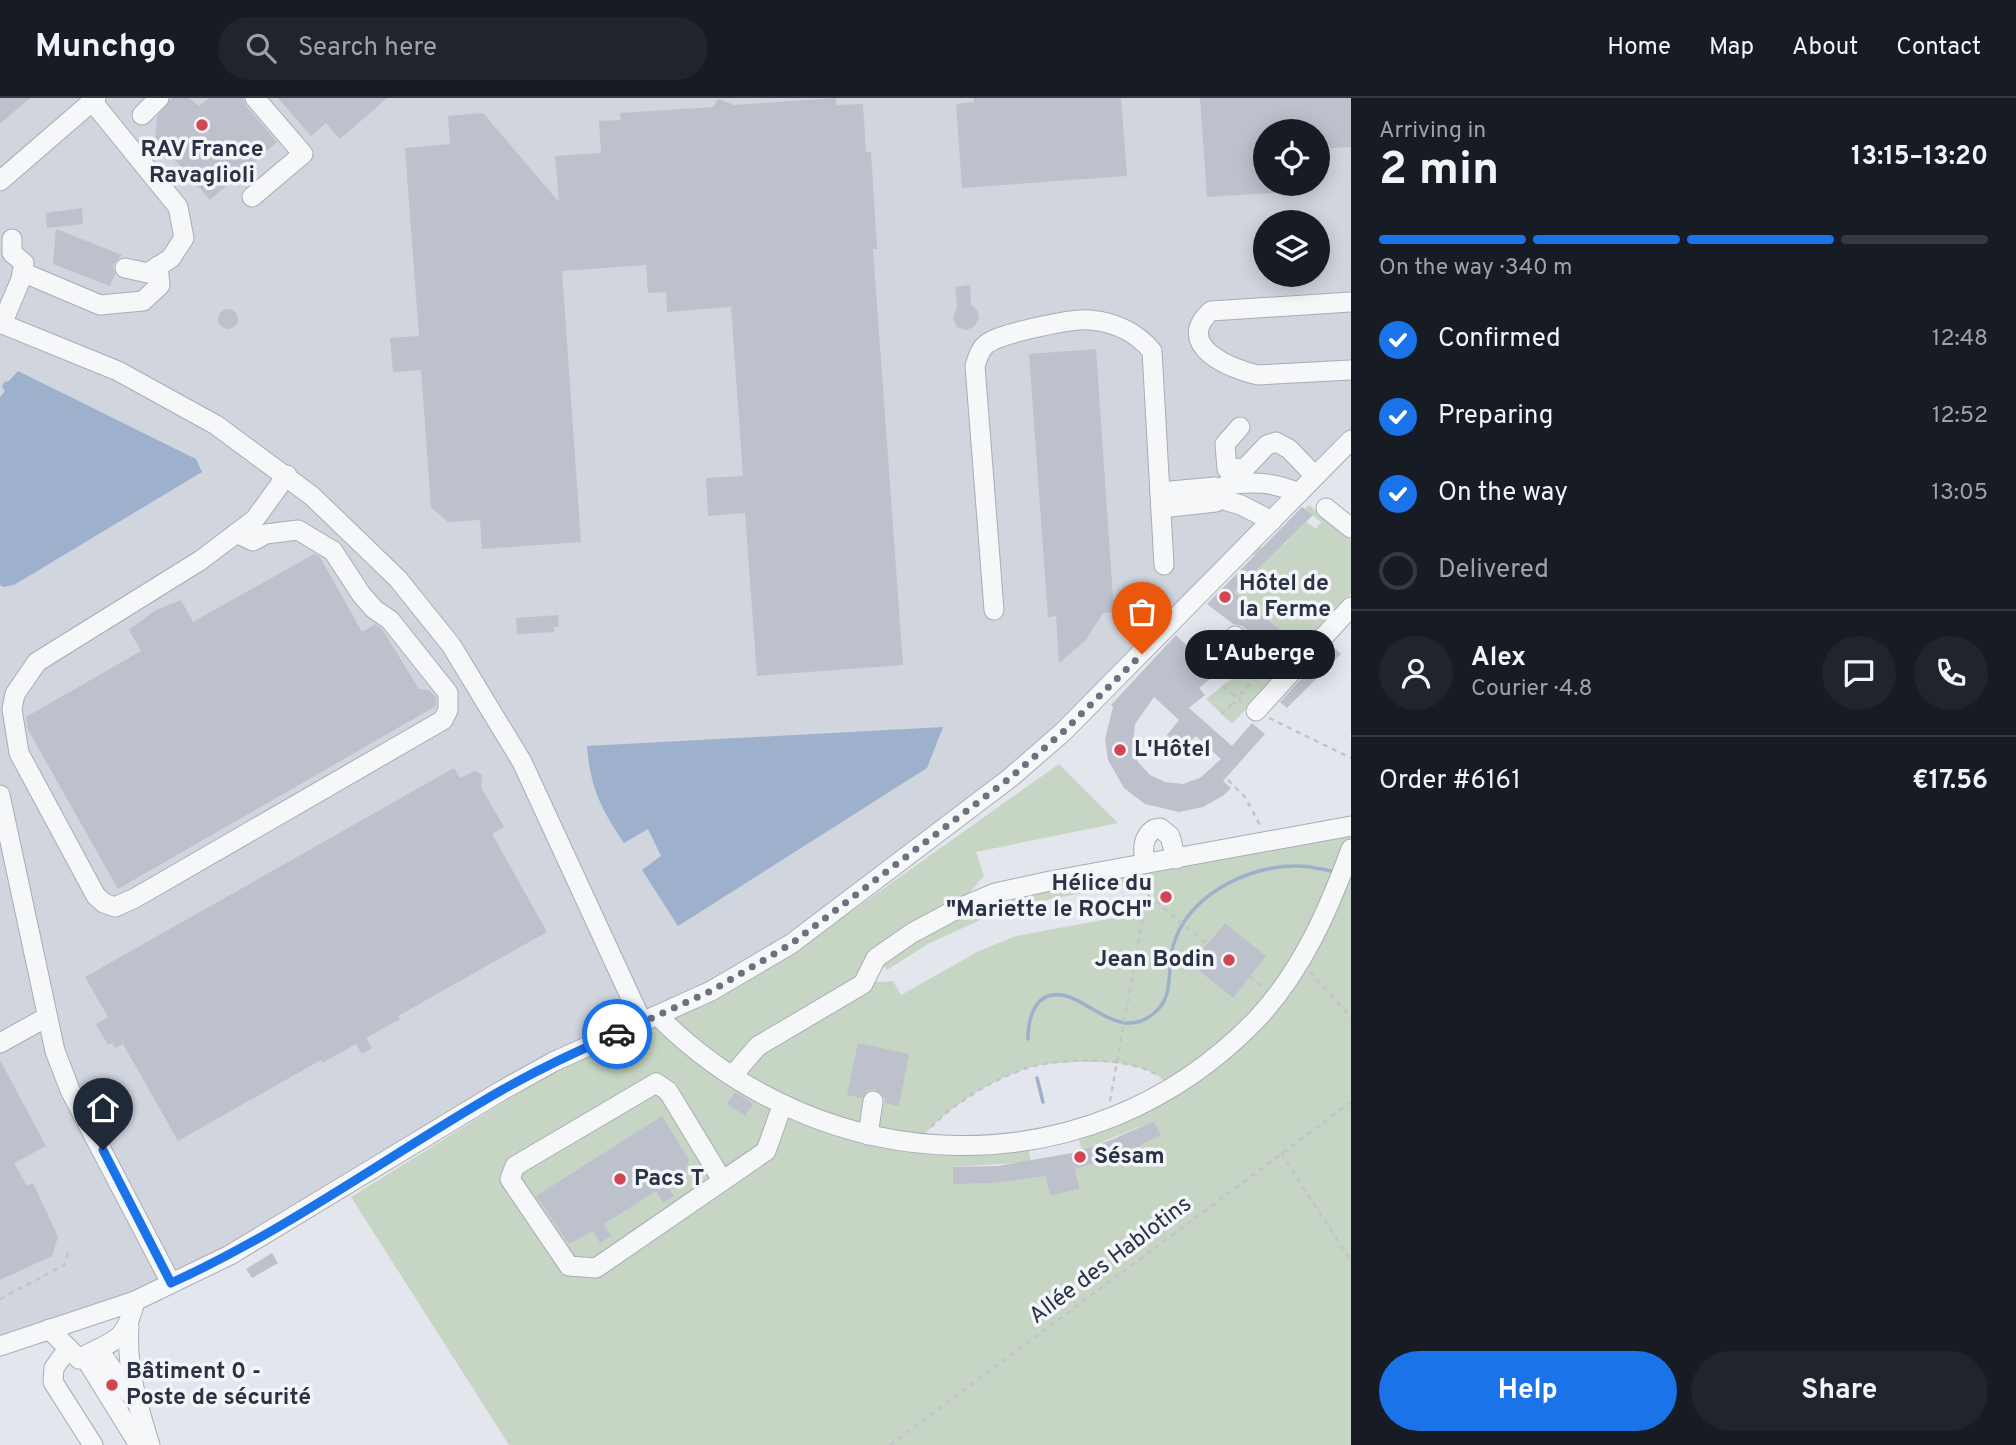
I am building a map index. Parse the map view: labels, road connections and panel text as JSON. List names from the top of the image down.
{
  "streets": {
    "path": ["Allée des Hablotins"]
  },
  "places": [
    "RAV France Ravaglioli",
    "Hôtel de la Ferme",
    "L'Auberge",
    "L'Hôtel",
    "Hélice du \"Mariette le ROCH\"",
    "Jean Bodin",
    "Sésam",
    "Pacs T",
    "Bâtiment 0 - Poste de sécurité"
  ],
  "page": {
    "header": "Munchgo",
    "search": "Search here",
    "nav": [
      "Home",
      "Map",
      "About",
      "Contact"
    ],
    "heading": ["2 min", "Arriving in", "13:15–13:20"],
    "panel": [
      "Alex",
      "Courier · 4.8",
      "Order #6161",
      "€17.56"
    ],
    "bar": "On the way · 340 m",
    "list": [
      ["Confirmed", "12:48"],
      ["Preparing", "12:52"],
      ["On the way", "13:05"],
      "Delivered"
    ],
    "bubble": "L'Auberge",
    "buttons": ["Help", "Share"]
  }
}
